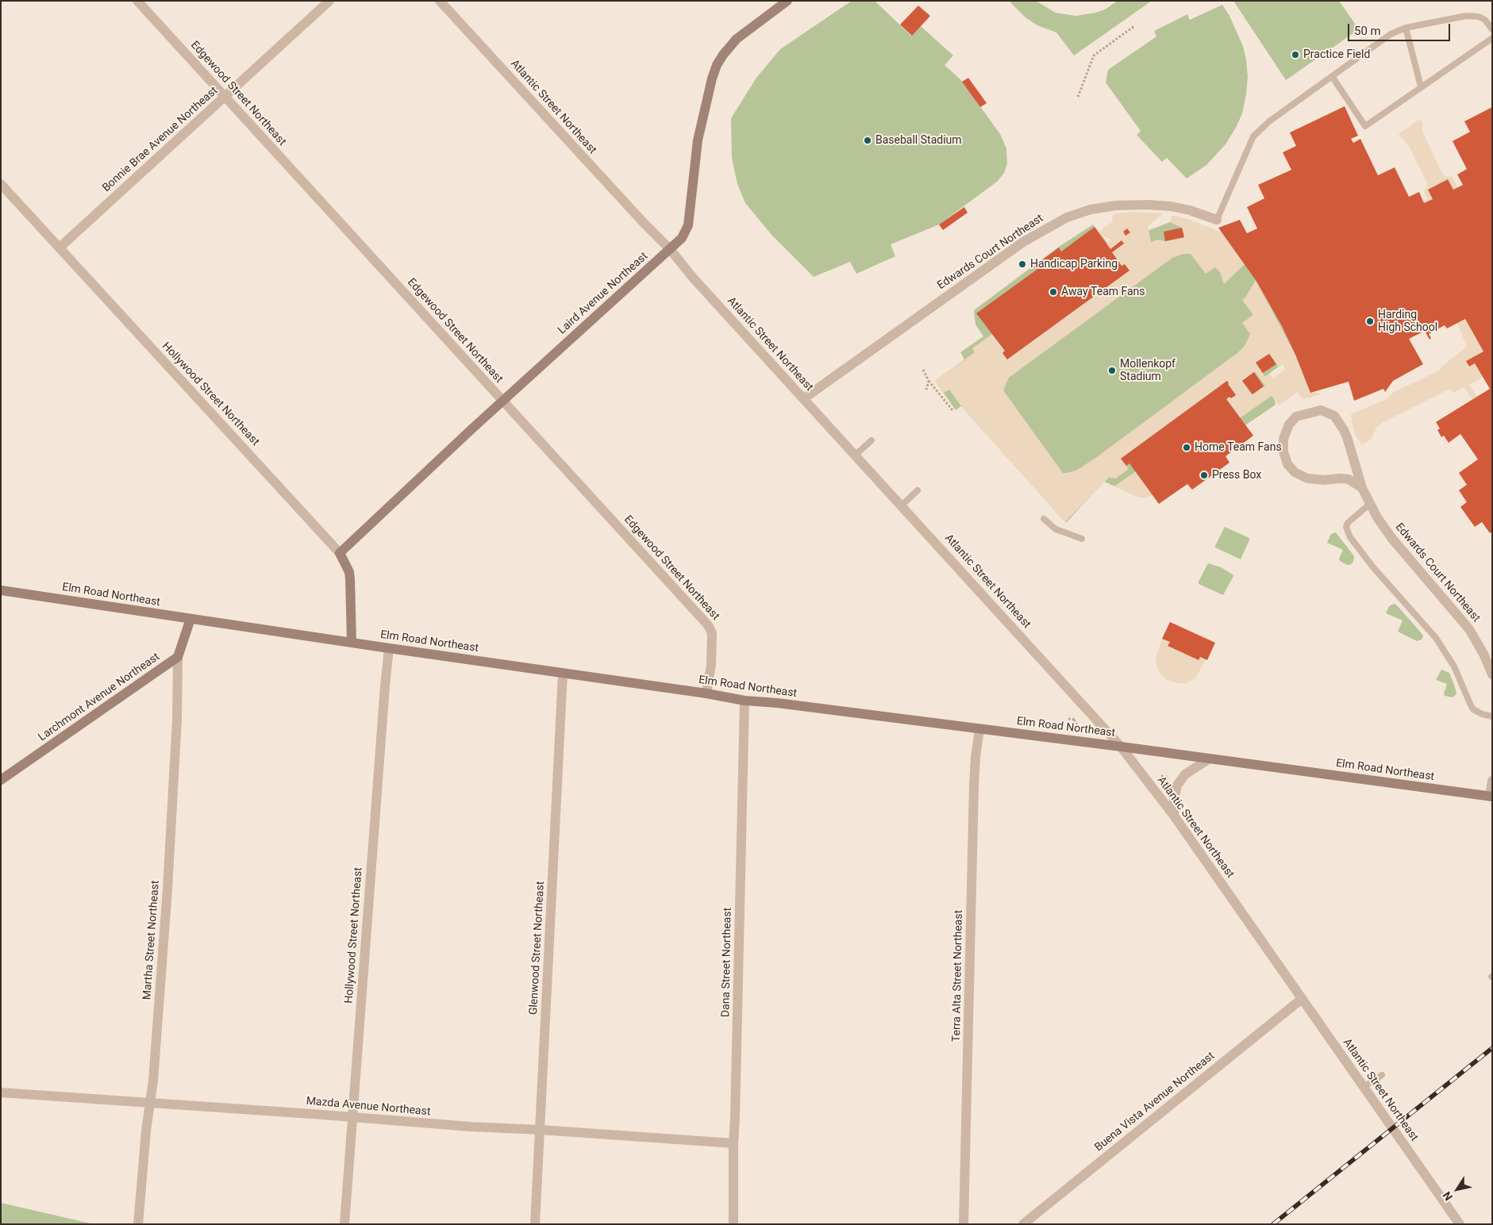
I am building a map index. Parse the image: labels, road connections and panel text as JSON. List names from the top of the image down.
{
  "streets": {
    "main road": [
      "Laird Avenue Northeast",
      "Hollywood Street Northeast",
      "Elm Road Northeast",
      "Larchmont Avenue Northeast"
    ],
    "street": [
      "Edgewood Street Northeast",
      "Atlantic Street Northeast",
      "Bonnie Brae Avenue Northeast",
      "Edwards Court Northeast",
      "Martha Street Northeast",
      "Glenwood Street Northeast",
      "Dana Street Northeast",
      "Terra Alta Street Northeast",
      "Buena Vista Avenue Northeast",
      "Mazda Avenue Northeast"
    ]
  },
  "crossings": [
    ["Edgewood Street Northeast", "Bonnie Brae Avenue Northeast"],
    ["Edgewood Street Northeast", "Laird Avenue Northeast"],
    ["Edgewood Street Northeast", "Elm Road Northeast"],
    ["Atlantic Street Northeast", "Edwards Court Northeast"],
    ["Atlantic Street Northeast", "Laird Avenue Northeast"],
    ["Atlantic Street Northeast", "Elm Road Northeast"],
    ["Atlantic Street Northeast", "Buena Vista Avenue Northeast"],
    ["Bonnie Brae Avenue Northeast", "Hollywood Street Northeast"],
    ["Laird Avenue Northeast", "Hollywood Street Northeast"],
    ["Hollywood Street Northeast", "Elm Road Northeast"],
    ["Hollywood Street Northeast", "Mazda Avenue Northeast"],
    ["Elm Road Northeast", "Larchmont Avenue Northeast"],
    ["Elm Road Northeast", "Glenwood Street Northeast"],
    ["Elm Road Northeast", "Dana Street Northeast"],
    ["Elm Road Northeast", "Terra Alta Street Northeast"],
    ["Larchmont Avenue Northeast", "Martha Street Northeast"],
    ["Martha Street Northeast", "Mazda Avenue Northeast"],
    ["Glenwood Street Northeast", "Mazda Avenue Northeast"],
    ["Dana Street Northeast", "Mazda Avenue Northeast"]
  ],
  "places": [
    "Practice Field",
    "Baseball Stadium",
    "Handicap Parking",
    "Away Team Fans",
    "Harding High School",
    "Mollenkopf Stadium",
    "Home Team Fans",
    "Press Box"
  ],
  "scale_bar": "50 m",
  "north": "bottom left"
}
